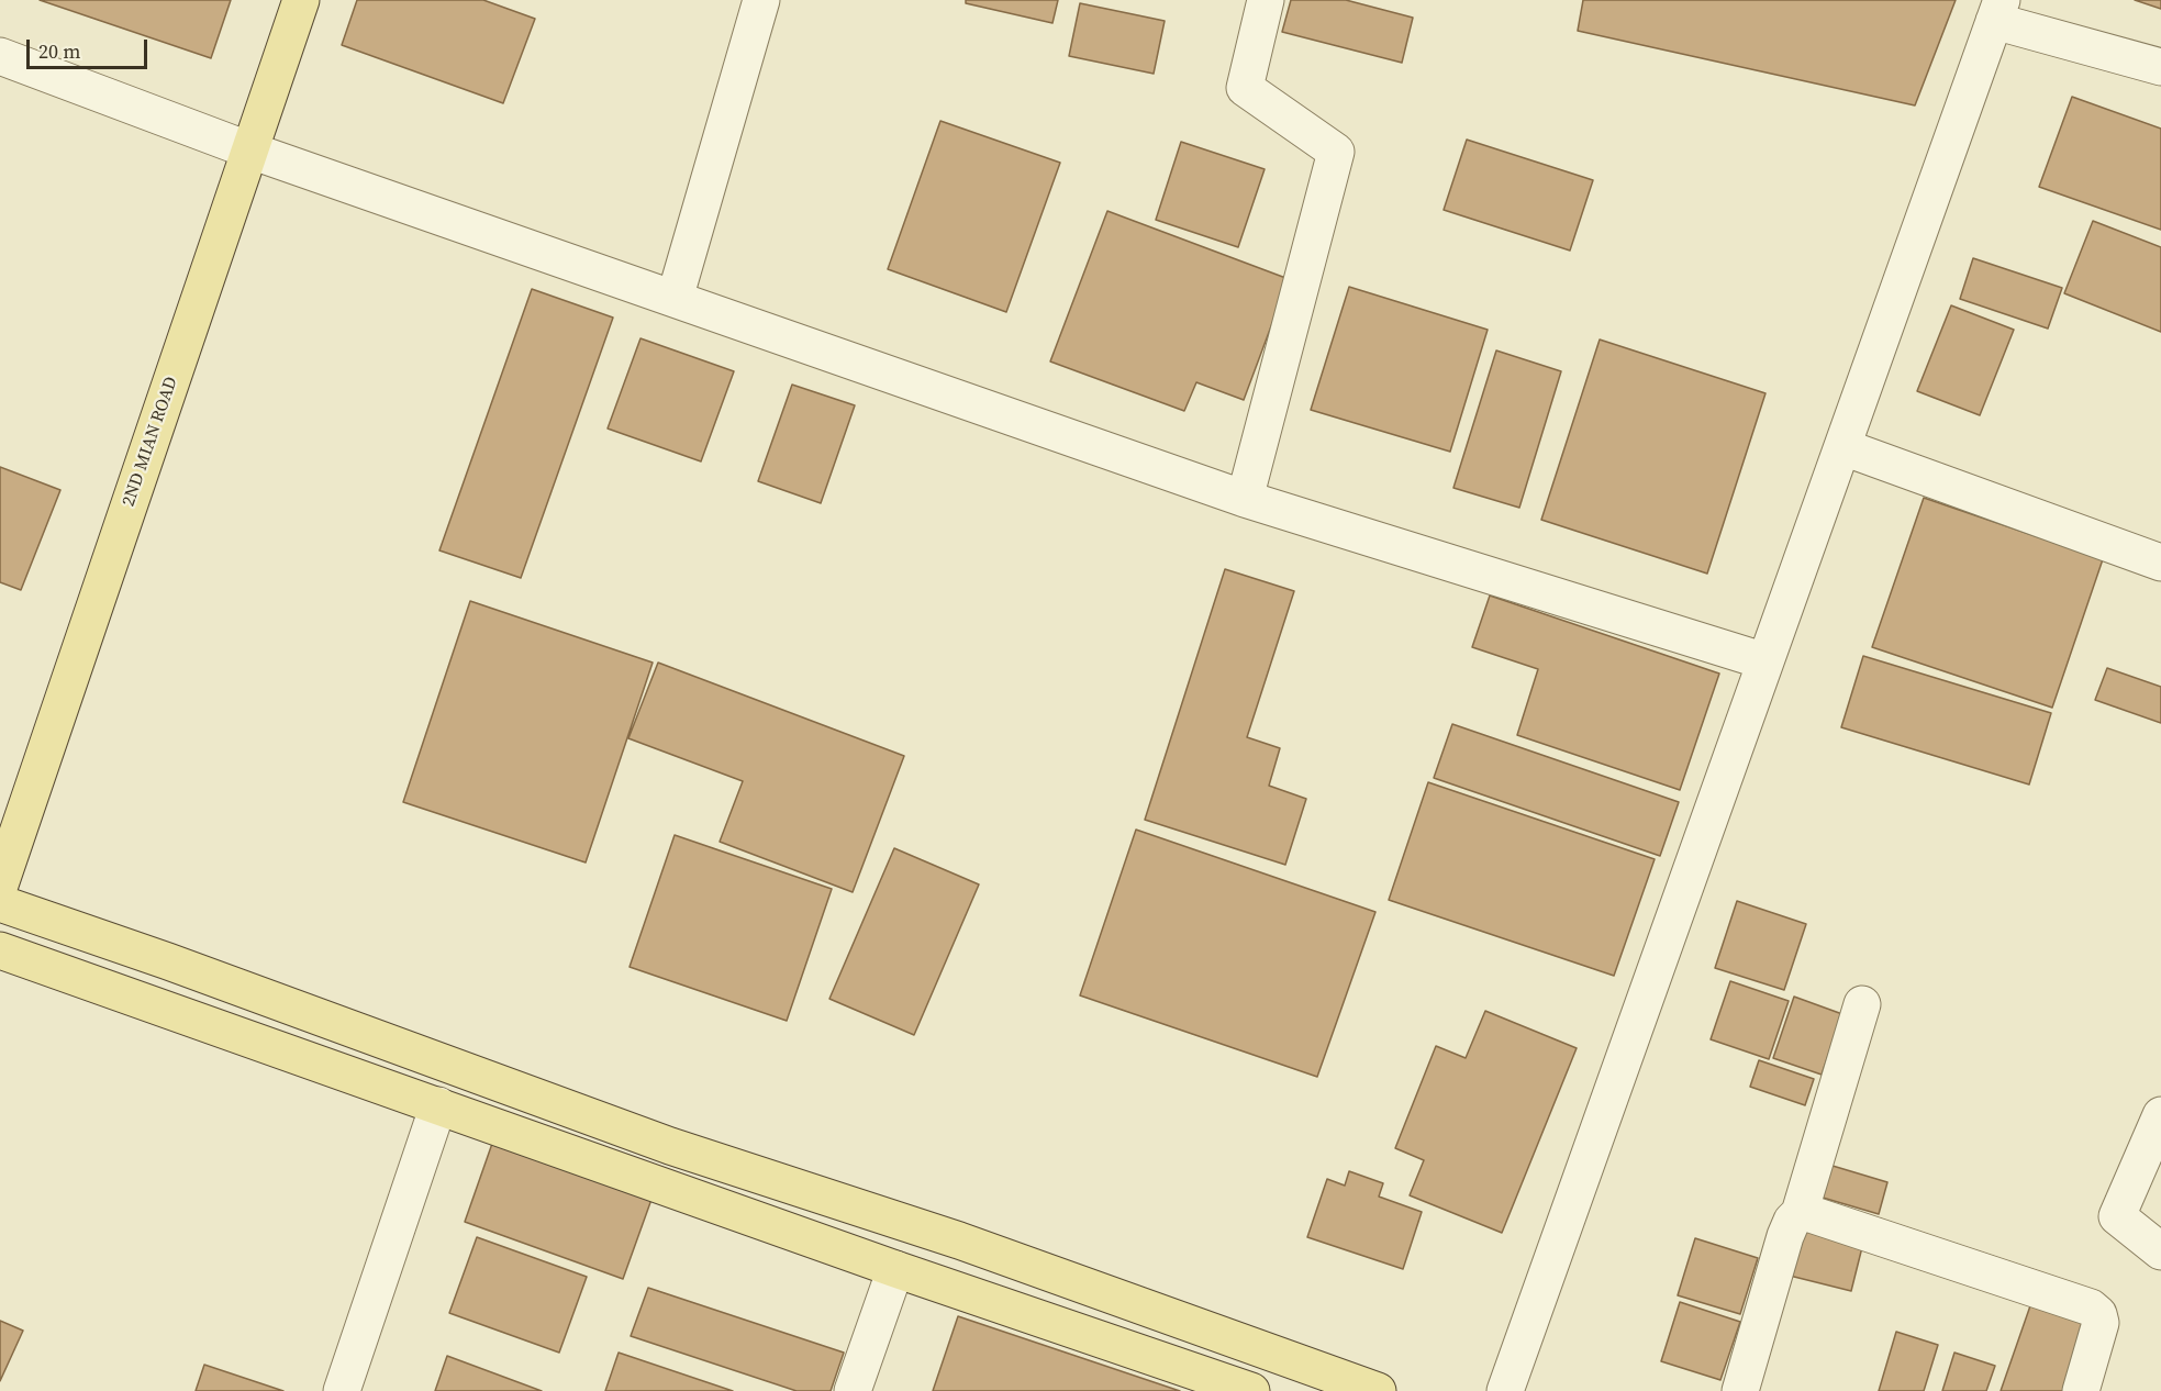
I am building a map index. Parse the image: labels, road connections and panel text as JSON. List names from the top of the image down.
{
  "streets": {
    "main road": ["2ND MIAN ROAD"]
  },
  "scale_bar": "20 m"
}
